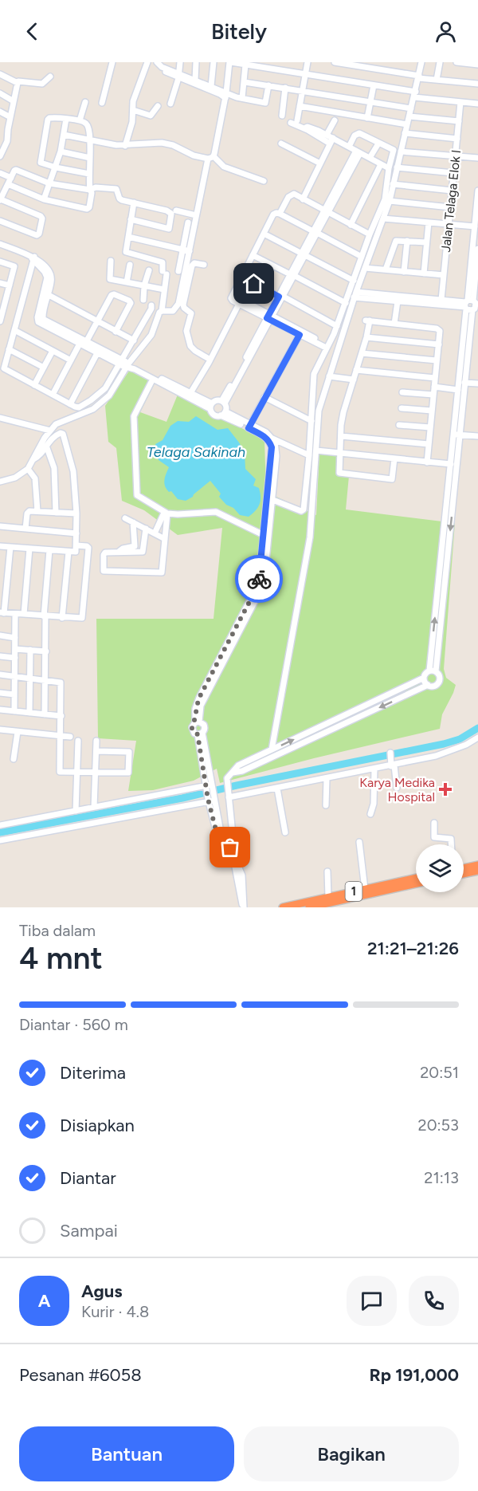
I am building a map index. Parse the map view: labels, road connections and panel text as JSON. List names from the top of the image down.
{
  "streets": {
    "highway": ["1"],
    "street": ["Jalan Telaga Elok I"]
  },
  "water": ["Telaga Sakinah"],
  "places": {
    "health": ["Karya Medika Hospital"]
  },
  "page": {
    "header": "Bitely",
    "heading": ["4 mnt", "Tiba dalam", "21:21–21:26"],
    "panel": [
      "Agus",
      "Kurir · 4.8",
      "Pesanan #6058",
      "Rp 191,000"
    ],
    "bar": "Diantar · 560 m",
    "list": [
      ["Diterima", "20:51"],
      ["Disiapkan", "20:53"],
      ["Diantar", "21:13"],
      "Sampai"
    ],
    "round": "A",
    "buttons": ["Bantuan", "Bagikan"]
  }
}
